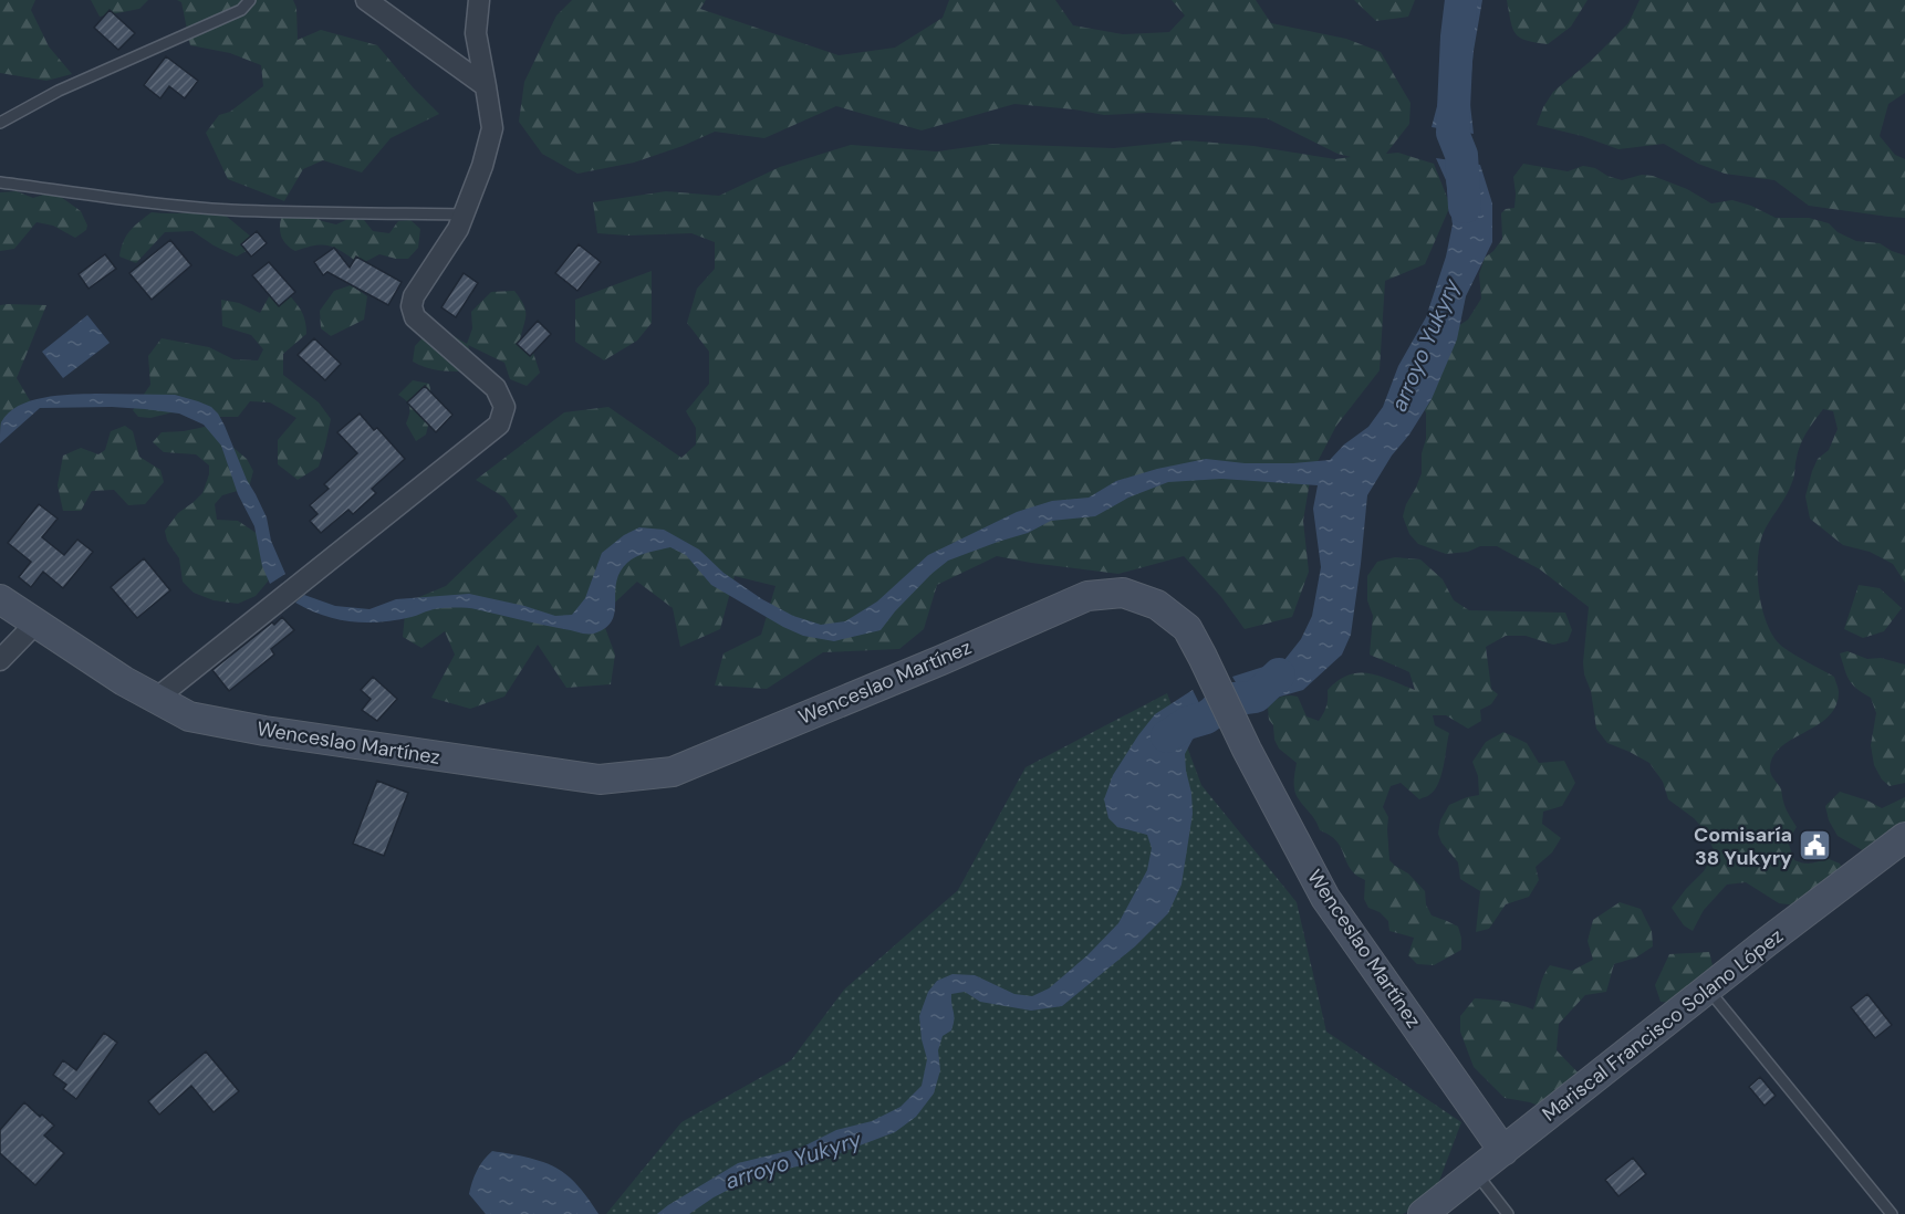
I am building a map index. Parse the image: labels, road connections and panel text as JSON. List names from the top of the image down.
{
  "streets": {
    "main road": ["Wenceslao Martínez", "Mariscal Francisco Solano López"]
  },
  "crossings": [
    ["Wenceslao Martínez", "Mariscal Francisco Solano López"]
  ],
  "water": ["arroyo Yukyry"],
  "places": {
    "public building": ["Comisaría 38 Yukyry"]
  }
}
